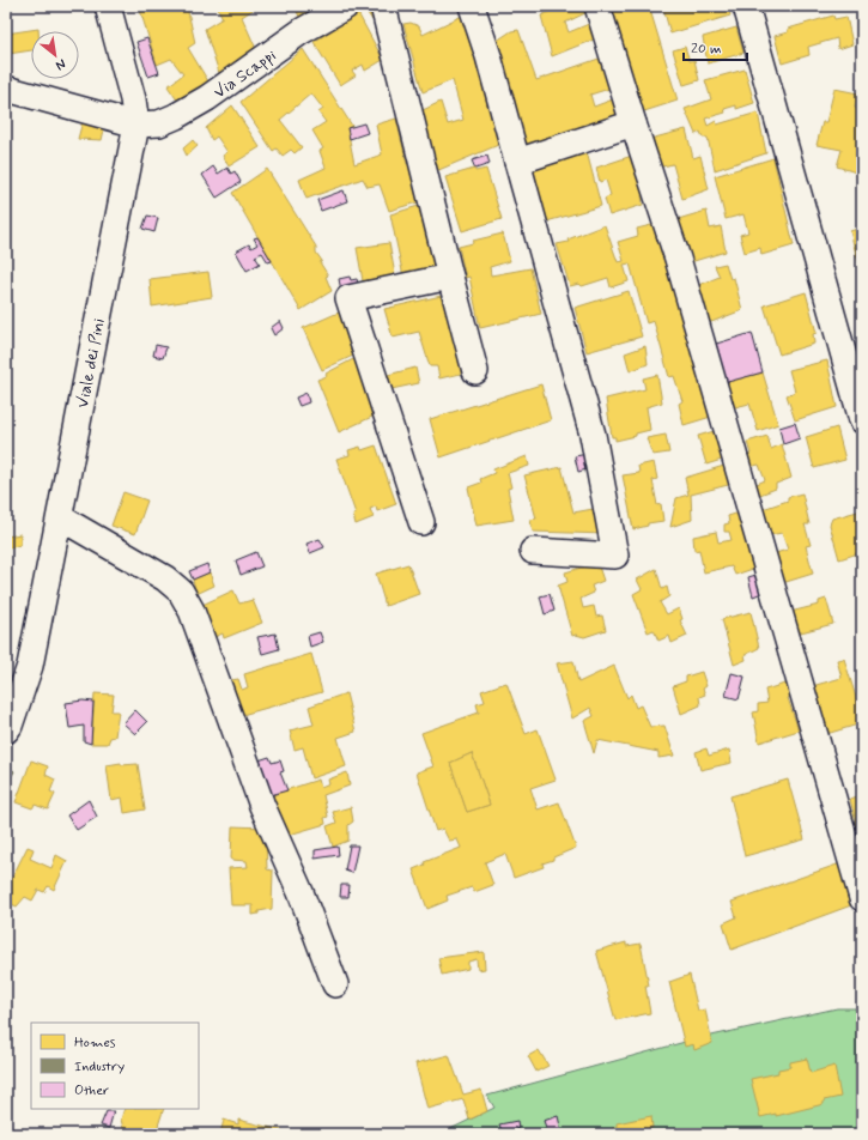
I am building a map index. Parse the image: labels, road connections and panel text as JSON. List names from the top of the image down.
{
  "streets": {
    "street": ["Via Scappi", "Viale dei Pini"]
  },
  "crossings": [
    ["Via Scappi", "Viale dei Pini"]
  ],
  "legend": ["Homes", "Industry", "Other"],
  "scale_bar": "20 m",
  "north": "bottom right"
}
